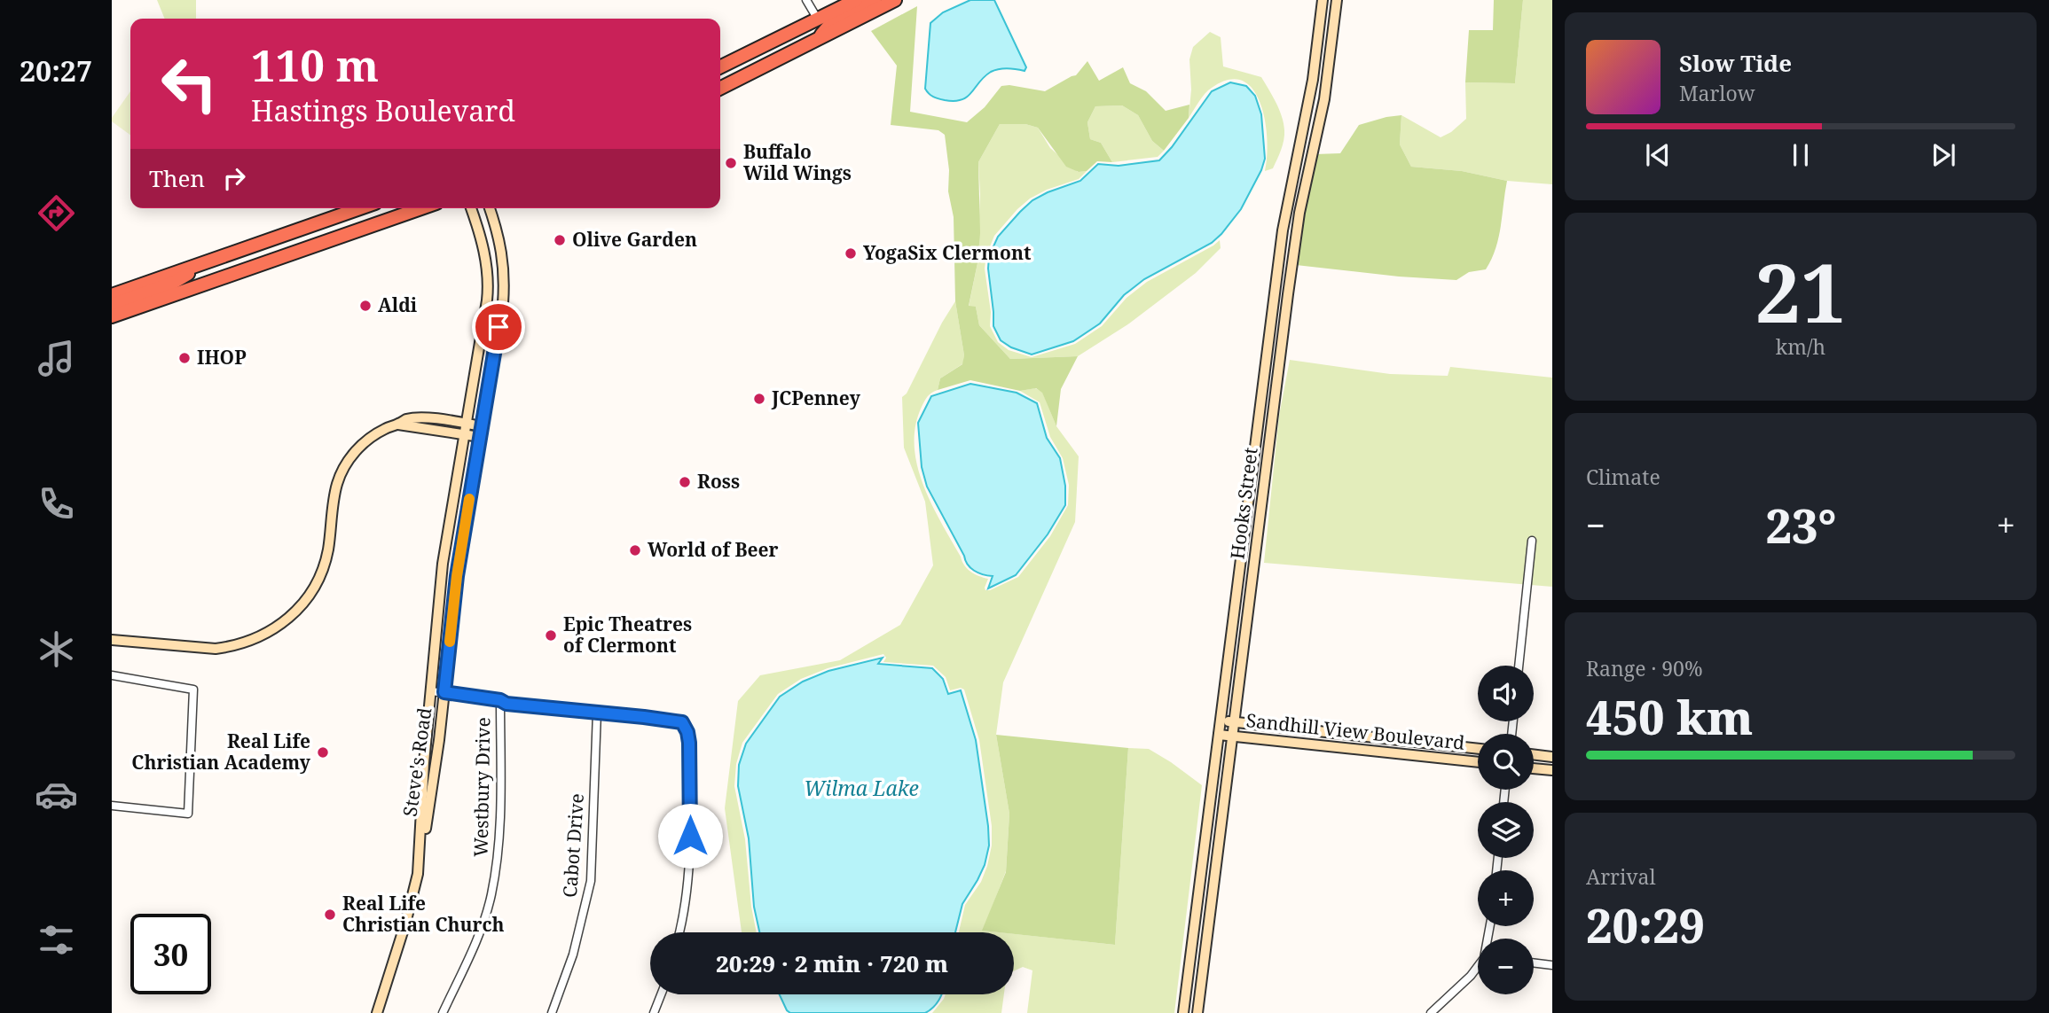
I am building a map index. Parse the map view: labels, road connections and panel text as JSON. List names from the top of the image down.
{
  "streets": {
    "street": [
      "Hooks Street",
      "Sandhill View Boulevard",
      "Steve's Road",
      "Westbury Drive",
      "Cabot Drive"
    ]
  },
  "crossings": [
    ["Hooks Street", "Sandhill View Boulevard"]
  ],
  "water": ["Wilma Lake"],
  "places": [
    "Buffalo Wild Wings",
    "Olive Garden",
    "YogaSix Clermont",
    "Aldi",
    "IHOP",
    "JCPenney",
    "Ross",
    "World of Beer",
    "Epic Theatres of Clermont",
    "Real Life Christian Academy",
    "Real Life Christian Church"
  ],
  "page": {
    "tabs": "20:27",
    "turn": ["110 m", "Hastings Boulevard"],
    "song": ["Slow Tide", "Marlow"],
    "then": "Then",
    "tile": [
      ["21", "km/h"],
      "Climate",
      ["Range · 90%", "450 km"],
      ["Arrival", "20:29"]
    ],
    "heat": ["−", "23°", "+"],
    "map_buttons": ["+", "−"],
    "limit": "30",
    "trip": "20:29 · 2 min · 720 m"
  }
}
